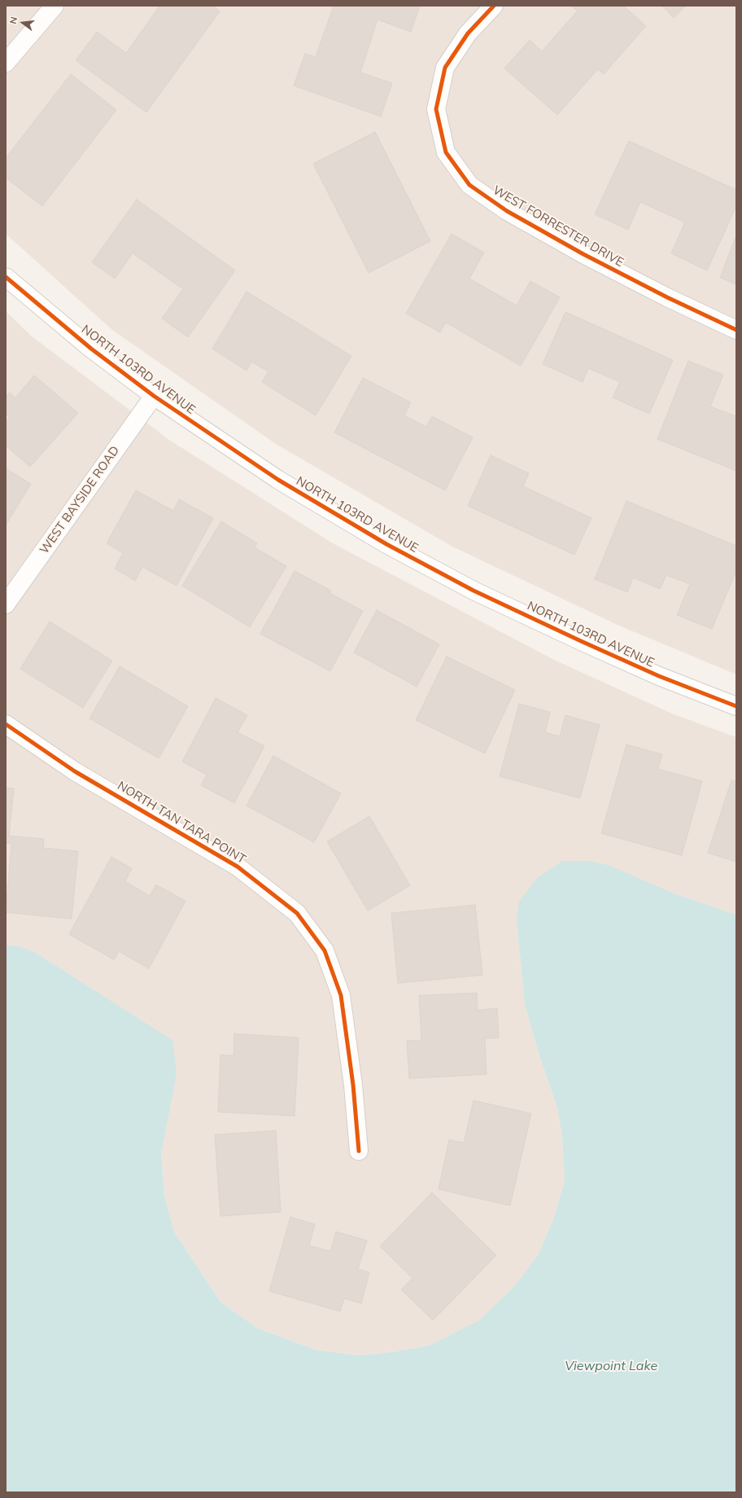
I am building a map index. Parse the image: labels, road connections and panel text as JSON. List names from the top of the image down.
{
  "streets": {
    "street": [
      "WEST FORRESTER DRIVE",
      "NORTH 103RD AVENUE",
      "WEST BAYSIDE ROAD",
      "NORTH TAN TARA POINT"
    ]
  },
  "crossings": [
    ["NORTH 103RD AVENUE", "WEST BAYSIDE ROAD"]
  ],
  "water": ["Viewpoint Lake"],
  "north": "left"
}
